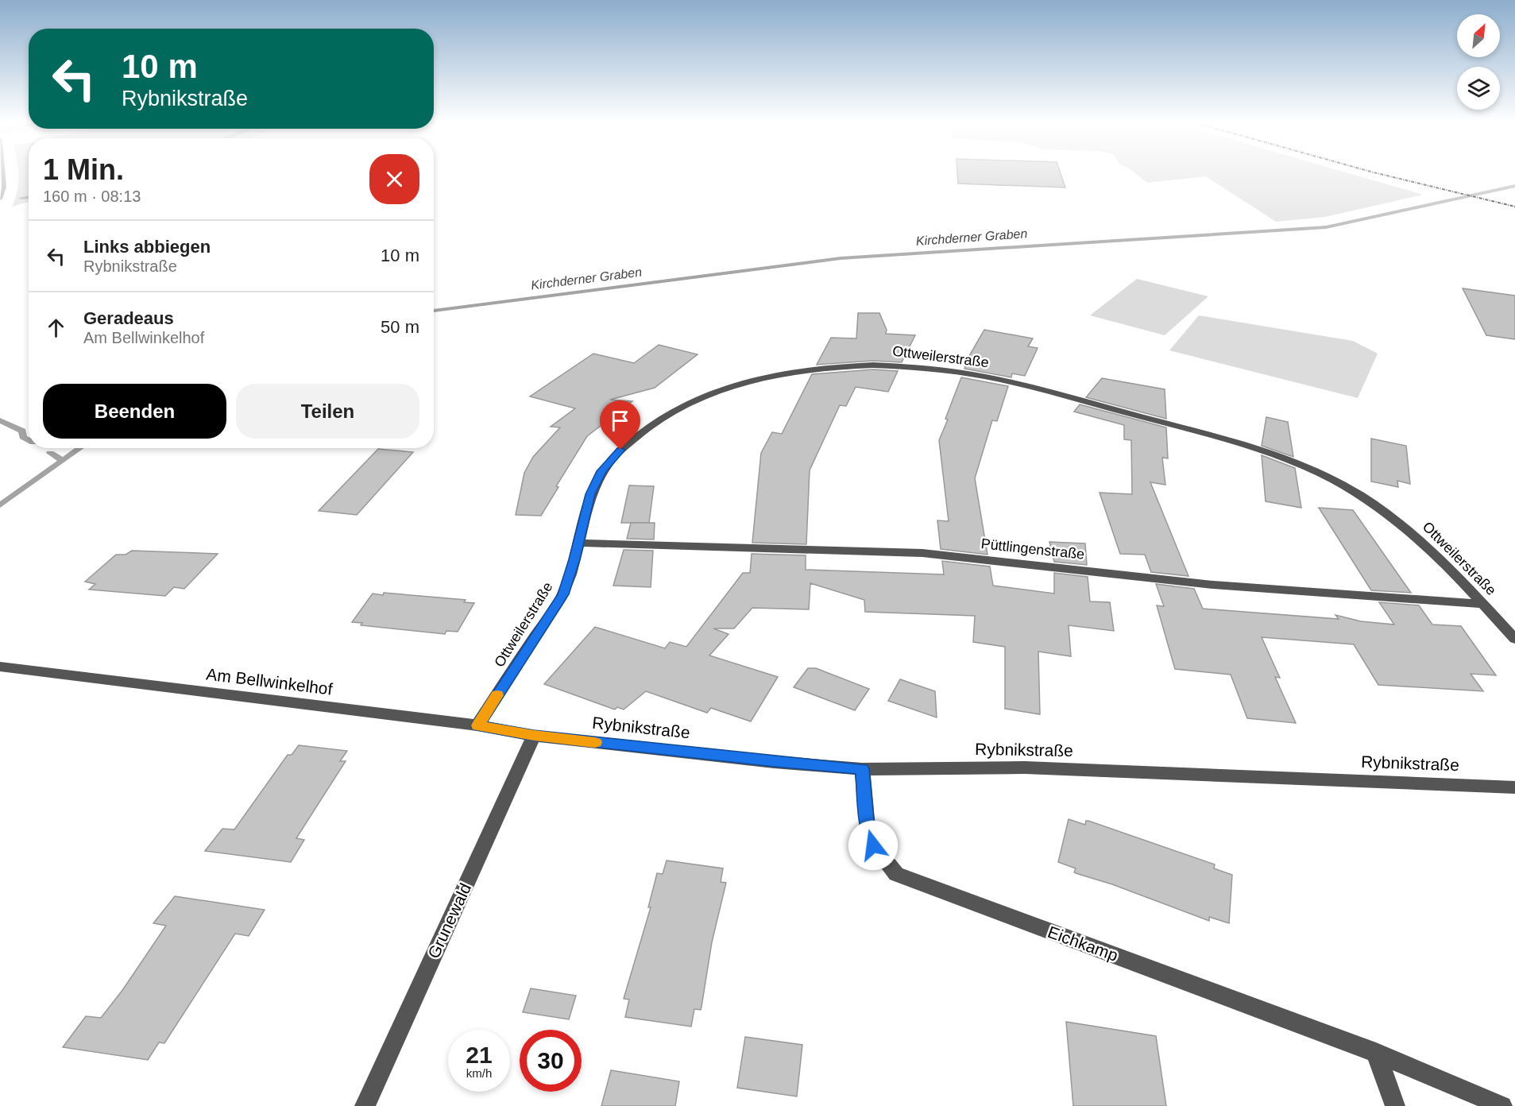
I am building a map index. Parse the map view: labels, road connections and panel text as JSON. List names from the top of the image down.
{
  "streets": {
    "street": [
      "Ottweilerstraße",
      "Püttlingenstraße",
      "Am Bellwinkelhof",
      "Rybnikstraße",
      "Grunewald",
      "Eichkamp"
    ]
  },
  "crossings": [
    ["Ottweilerstraße", "Püttlingenstraße"],
    ["Ottweilerstraße", "Am Bellwinkelhof"],
    ["Am Bellwinkelhof", "Rybnikstraße"],
    ["Am Bellwinkelhof", "Grunewald"],
    ["Rybnikstraße", "Grunewald"],
    ["Rybnikstraße", "Eichkamp"]
  ],
  "water": ["Kirchderner Graben"],
  "north": "top right",
  "page": {
    "turn": ["10 m", "Rybnikstraße"],
    "heading": ["1 Min.", "160 m · 08:13"],
    "list": [
      {
        "name": "Links abbiegen",
        "note": "Rybnikstraße",
        "value": "10 m"
      },
      {
        "name": "Geradeaus",
        "note": "Am Bellwinkelhof",
        "value": "50 m"
      }
    ],
    "buttons": ["Beenden", "Teilen"],
    "speed": "21 km/h",
    "limit": "30"
  }
}
